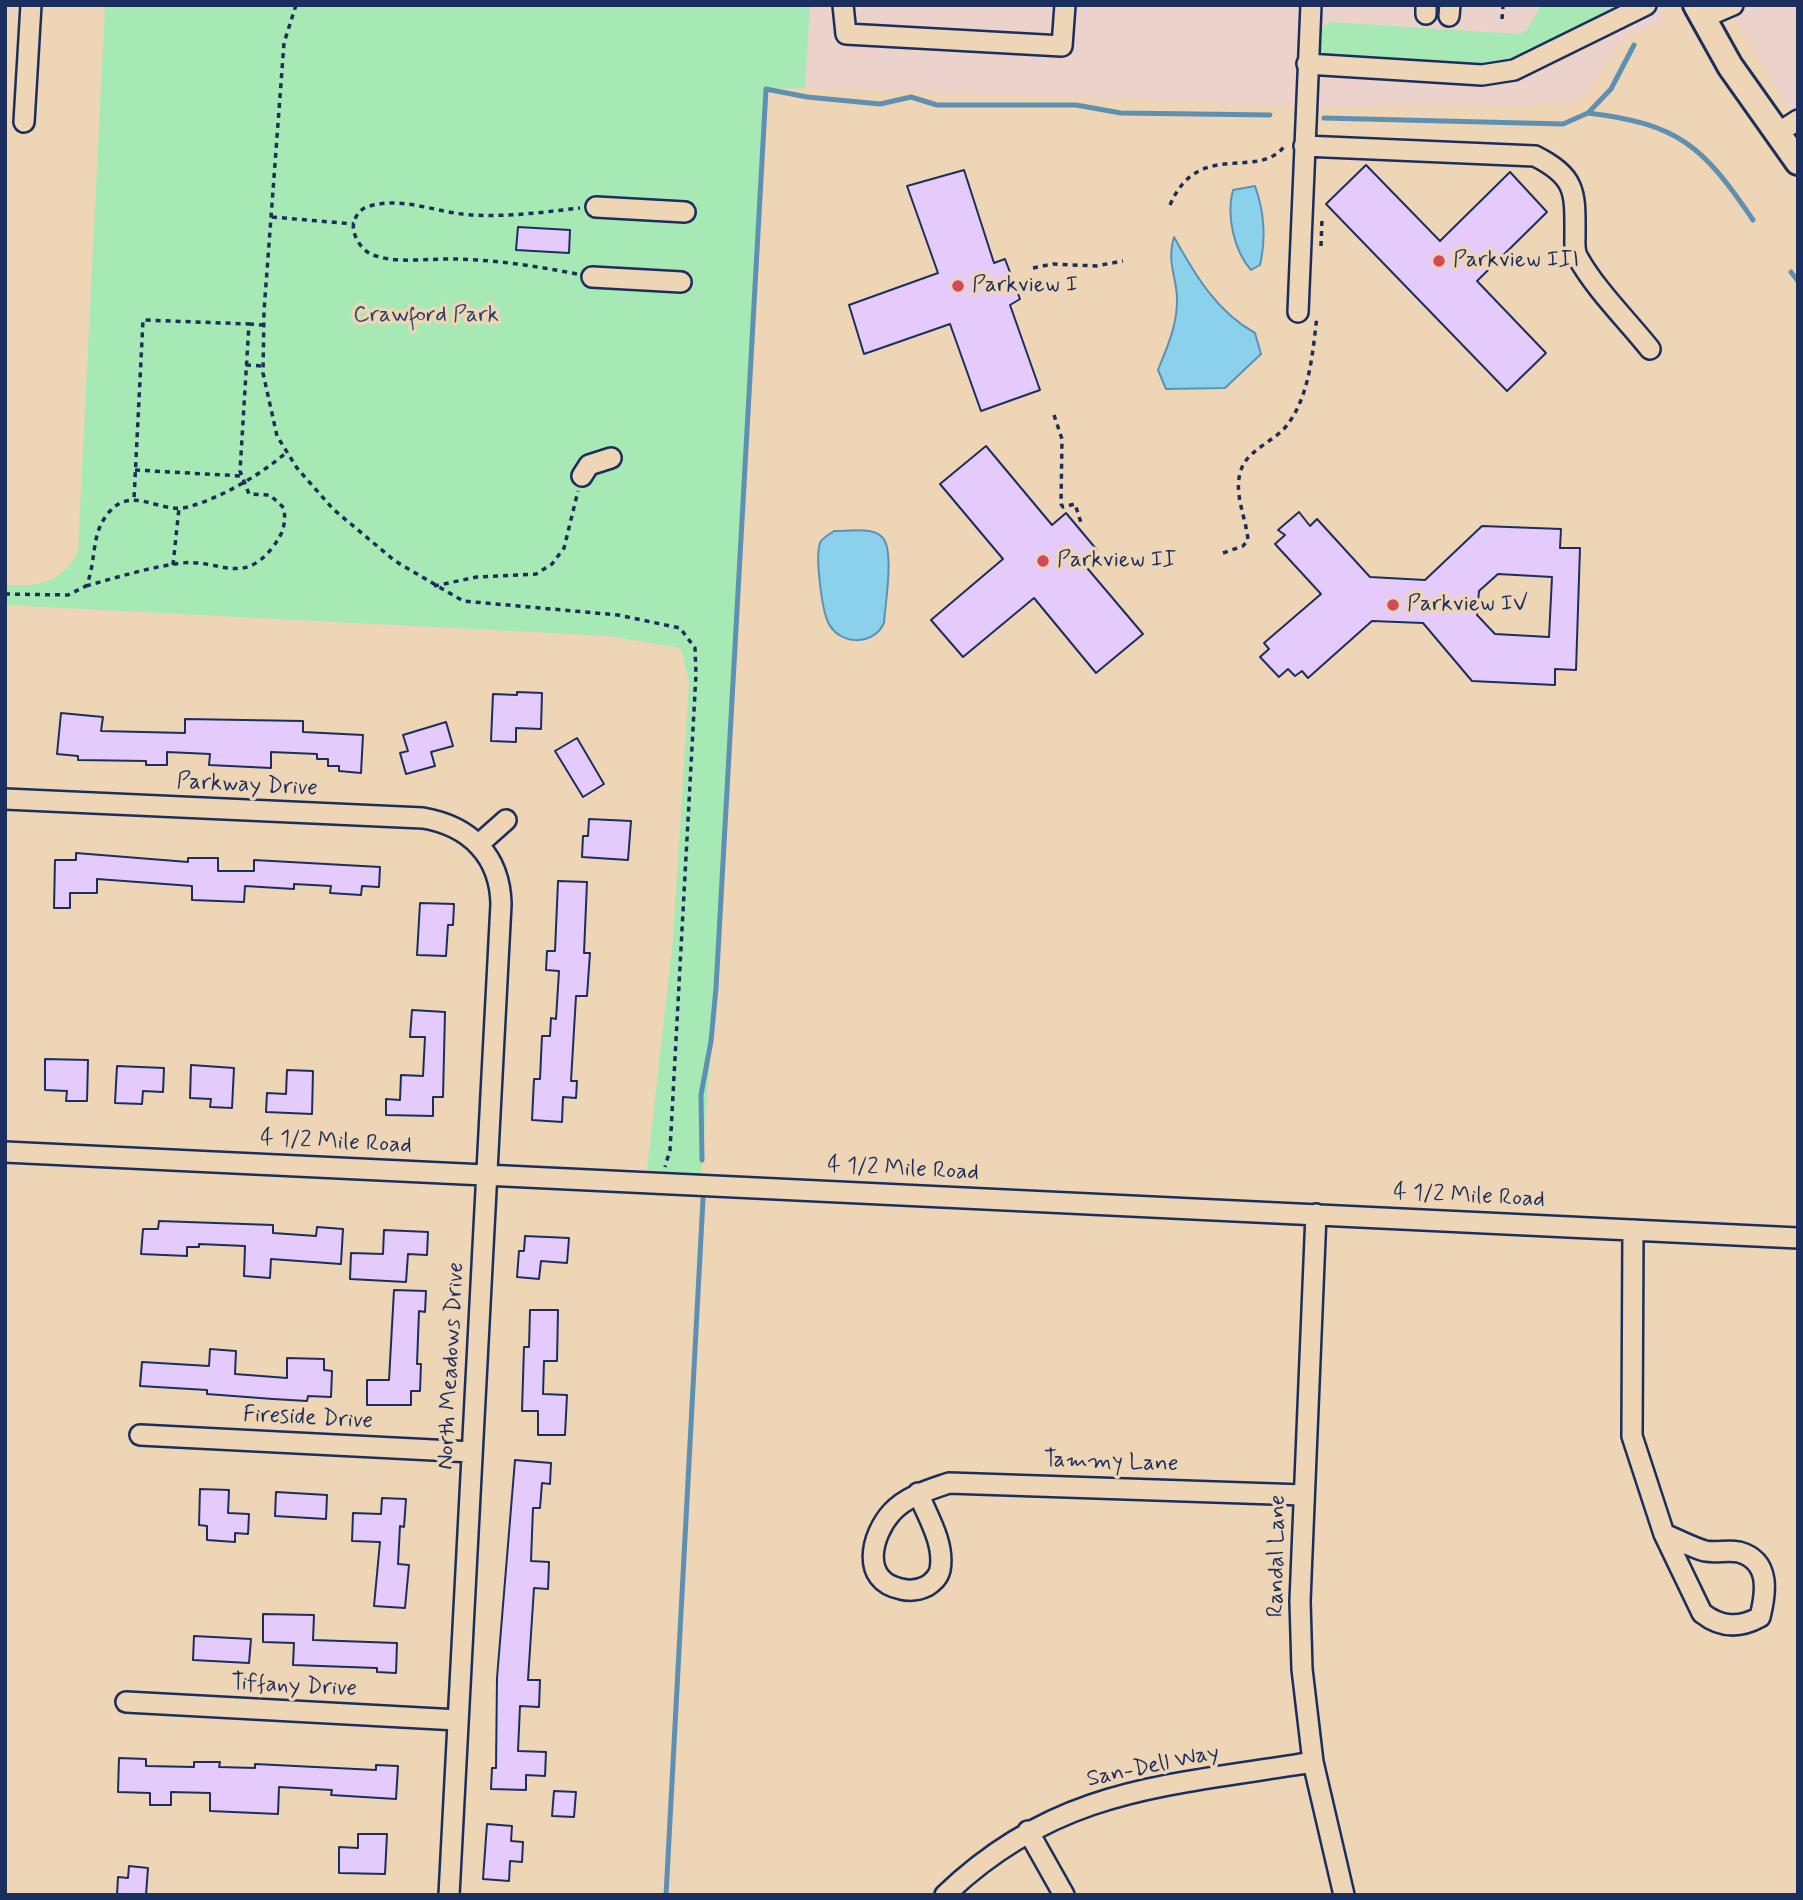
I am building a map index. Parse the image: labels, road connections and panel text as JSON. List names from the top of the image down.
{
  "streets": {
    "street": [
      "Parkway Drive",
      "4 1/2 Mile Road",
      "North Meadows Drive",
      "Fireside Drive",
      "Tammy Lane",
      "Randal Lane",
      "Tiffany Drive",
      "San-Dell Way"
    ]
  },
  "crossings": [
    ["Parkway Drive", "North Meadows Drive"],
    ["4 1/2 Mile Road", "North Meadows Drive"],
    ["4 1/2 Mile Road", "Randal Lane"],
    ["North Meadows Drive", "Fireside Drive"],
    ["North Meadows Drive", "Tiffany Drive"],
    ["Tammy Lane", "Randal Lane"],
    ["Randal Lane", "San-Dell Way"]
  ],
  "parks": ["Crawford Park"],
  "places": [
    "Parkview III",
    "Parkview I",
    "Parkview II",
    "Parkview IV"
  ]
}
